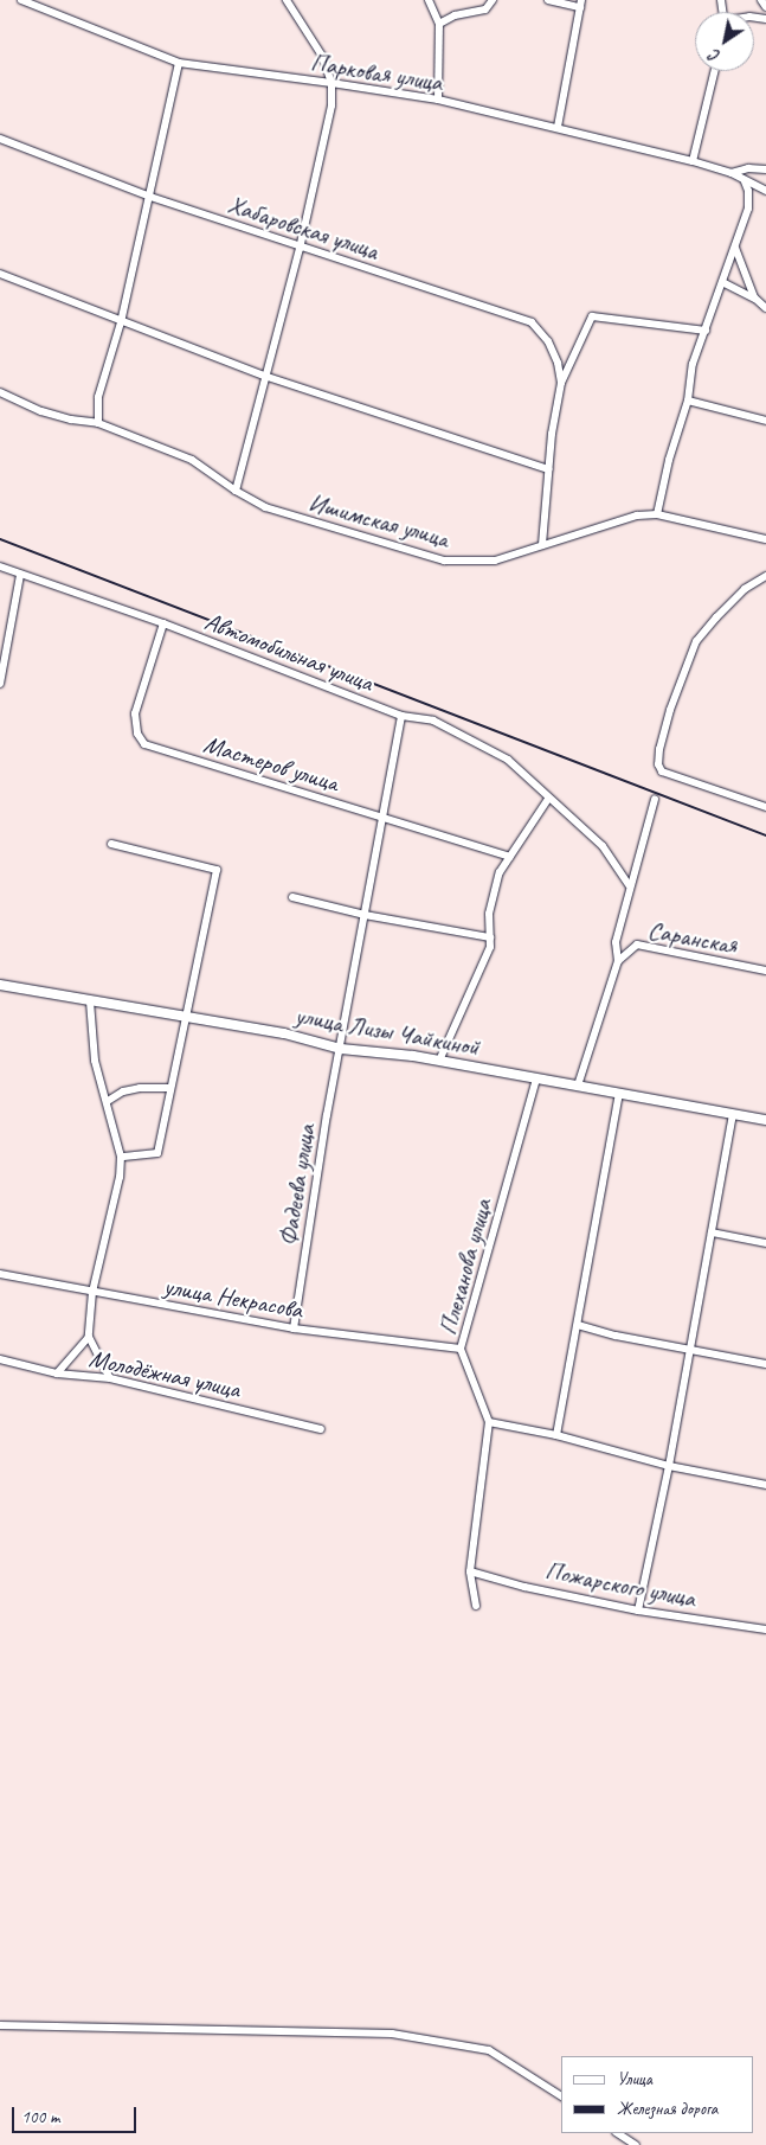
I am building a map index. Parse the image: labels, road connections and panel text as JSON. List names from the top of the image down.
{
  "streets": {
    "street": [
      "Парковая улица",
      "Хабаровская улица",
      "Ишимская улица",
      "Автомобильная улица",
      "Мастеров улица",
      "Саранская",
      "улица Лизы Чайкиной",
      "Фадеева улица",
      "Плеханова улица",
      "улица Некрасова",
      "Молодёжная улица",
      "Пожарского улица"
    ]
  },
  "crossings": [
    ["Хабаровская улица", "Ишимская улица"],
    ["Автомобильная улица", "Мастеров улица"],
    ["Автомобильная улица", "Фадеева улица"],
    ["Мастеров улица", "Фадеева улица"],
    ["улица Лизы Чайкиной", "Фадеева улица"],
    ["улица Лизы Чайкиной", "Плеханова улица"],
    ["Фадеева улица", "улица Некрасова"],
    ["Плеханова улица", "улица Некрасова"],
    ["Плеханова улица", "Пожарского улица"]
  ],
  "legend": ["Улица", "Железная дорога"],
  "scale_bar": "100 m",
  "north": "bottom left"
}
